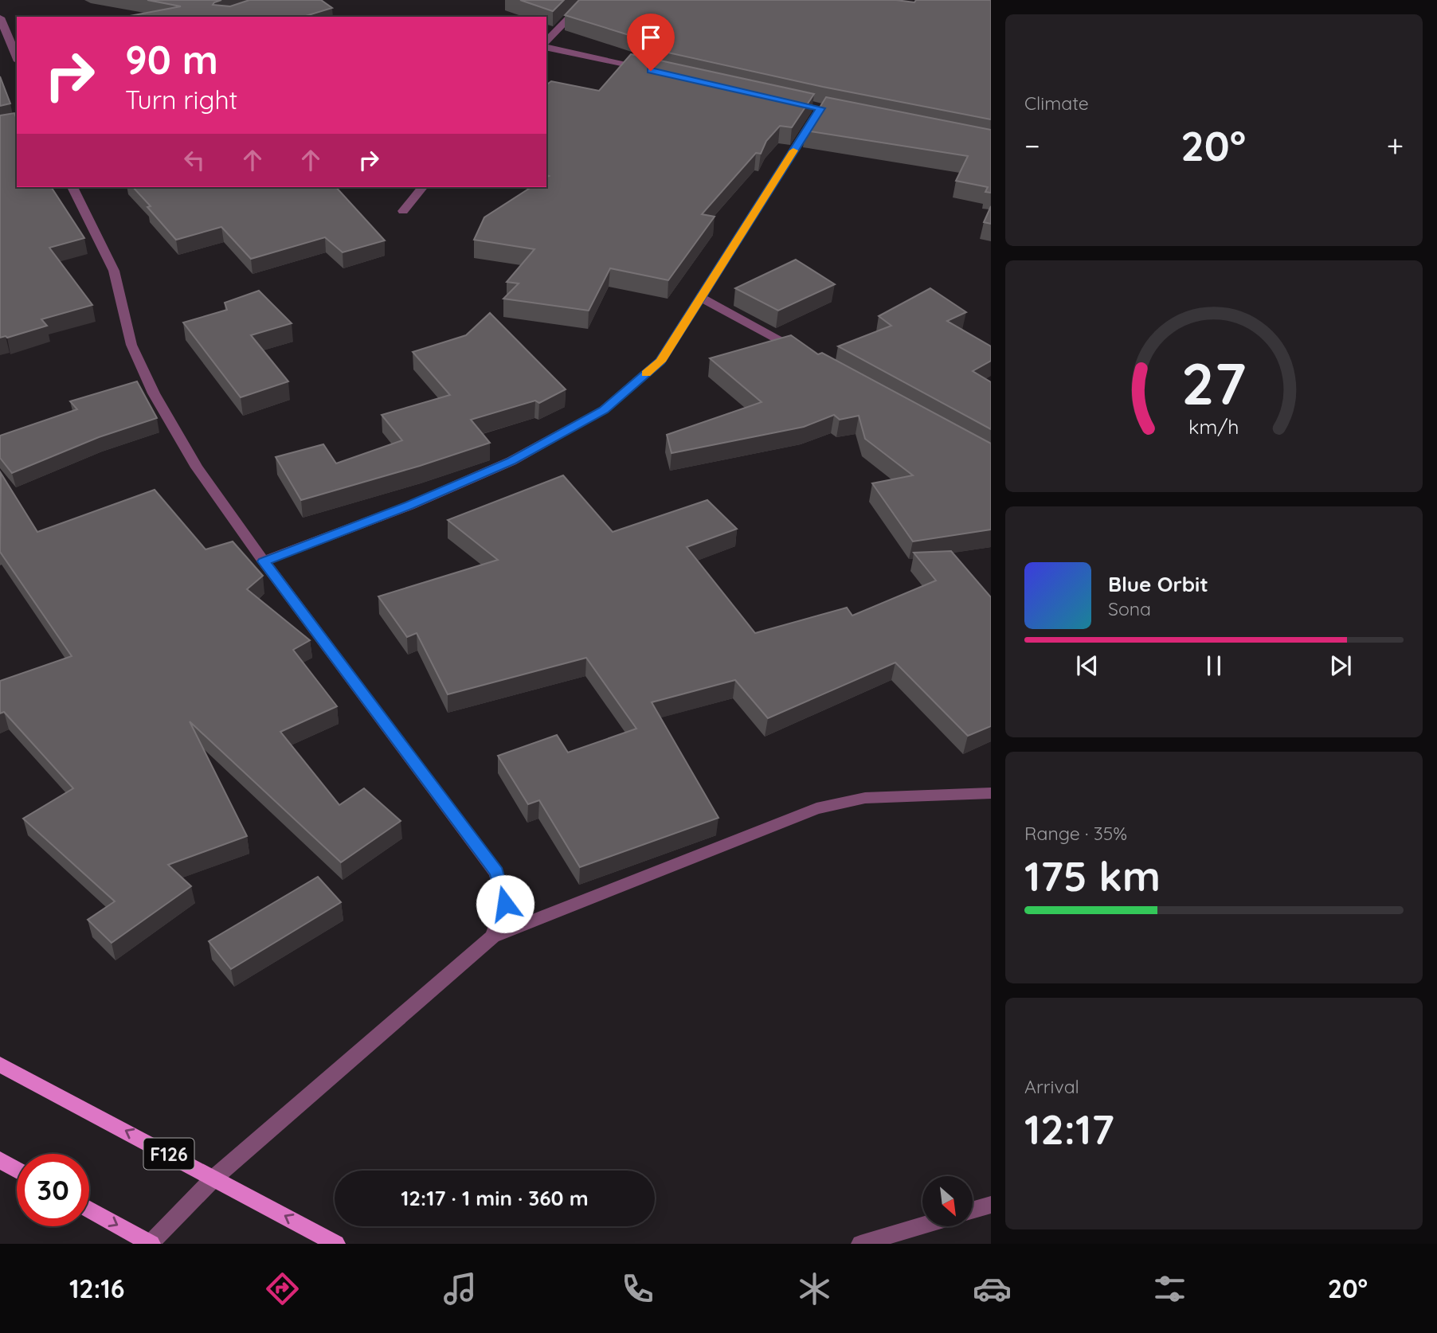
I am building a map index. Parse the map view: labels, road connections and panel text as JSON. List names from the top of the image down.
{
  "streets": {
    "main road": ["F126"]
  },
  "north": "bottom right",
  "page": {
    "tile": [
      "Climate",
      ["Range · 35%", "175 km"],
      ["Arrival", "12:17"]
    ],
    "turn": ["90 m", "Turn right"],
    "heat": ["−", "20°", "+"],
    "song": ["Blue Orbit", "Sona"],
    "limit": "30",
    "trip": "12:17 · 1 min · 360 m",
    "tabs": ["12:16", "20°"],
    "gauge": ["27", "km/h"]
  }
}
